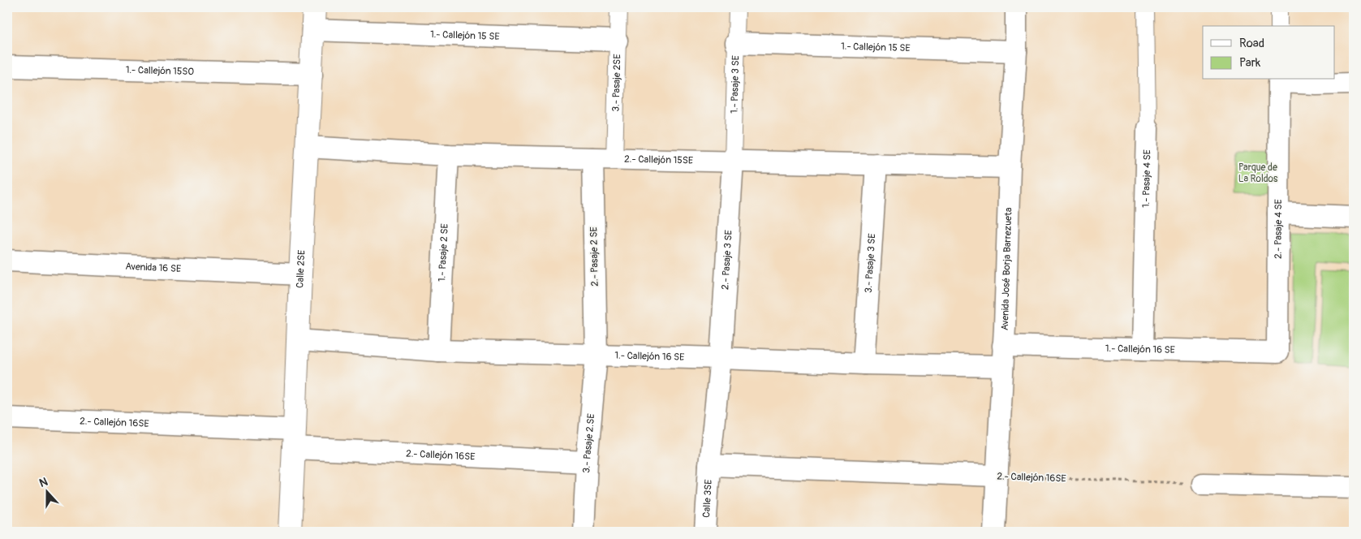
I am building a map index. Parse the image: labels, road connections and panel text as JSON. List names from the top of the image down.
{
  "streets": {
    "street": [
      "1.- Callejón 15 SE",
      "1.- Callejón 15SO",
      "3.- Pasaje 2SE",
      "1.- Pasaje 3 SE",
      "2.- Callejón 15SE",
      "1.- Pasaje 4 SE",
      "2.- Pasaje 4 SE",
      "1.- Pasaje 2 SE",
      "2.- Pasaje 2 SE",
      "2.- Pasaje 3 SE",
      "3.- Pasaje 3 SE",
      "Avenida 16 SE",
      "Calle 2SE",
      "Avenida José Borja Barrezueta",
      "1.- Callejón 16 SE",
      "2.- Callejón 16SE",
      "3.- Pasaje 2.SE",
      "Calle 3SE"
    ]
  },
  "crossings": [
    ["1.- Callejón 15 SE", "3.- Pasaje 2SE"],
    ["1.- Callejón 15 SE", "1.- Pasaje 3 SE"],
    ["1.- Callejón 15 SE", "Calle 2SE"],
    ["1.- Callejón 15 SE", "Avenida José Borja Barrezueta"],
    ["1.- Callejón 15SO", "Calle 2SE"],
    ["3.- Pasaje 2SE", "2.- Callejón 15SE"],
    ["1.- Pasaje 3 SE", "2.- Callejón 15SE"],
    ["1.- Pasaje 3 SE", "2.- Pasaje 3 SE"],
    ["2.- Callejón 15SE", "1.- Pasaje 2 SE"],
    ["2.- Callejón 15SE", "2.- Pasaje 2 SE"],
    ["2.- Callejón 15SE", "2.- Pasaje 3 SE"],
    ["2.- Callejón 15SE", "3.- Pasaje 3 SE"],
    ["2.- Callejón 15SE", "Calle 2SE"],
    ["2.- Callejón 15SE", "Avenida José Borja Barrezueta"],
    ["1.- Pasaje 4 SE", "1.- Callejón 16 SE"],
    ["2.- Pasaje 4 SE", "1.- Callejón 16 SE"],
    ["1.- Pasaje 2 SE", "1.- Callejón 16 SE"],
    ["2.- Pasaje 2 SE", "1.- Callejón 16 SE"],
    ["2.- Pasaje 2 SE", "3.- Pasaje 2.SE"],
    ["2.- Pasaje 3 SE", "1.- Callejón 16 SE"],
    ["2.- Pasaje 3 SE", "2.- Callejón 16SE"],
    ["2.- Pasaje 3 SE", "Calle 3SE"],
    ["3.- Pasaje 3 SE", "1.- Callejón 16 SE"],
    ["Avenida 16 SE", "Calle 2SE"],
    ["Calle 2SE", "1.- Callejón 16 SE"],
    ["Calle 2SE", "2.- Callejón 16SE"],
    ["Avenida José Borja Barrezueta", "1.- Callejón 16 SE"],
    ["Avenida José Borja Barrezueta", "2.- Callejón 16SE"],
    ["1.- Callejón 16 SE", "3.- Pasaje 2.SE"],
    ["2.- Callejón 16SE", "3.- Pasaje 2.SE"],
    ["2.- Callejón 16SE", "Calle 3SE"]
  ],
  "parks": ["Parque de La Roldos"],
  "legend": ["Road", "Park"],
  "north": "top"
}
